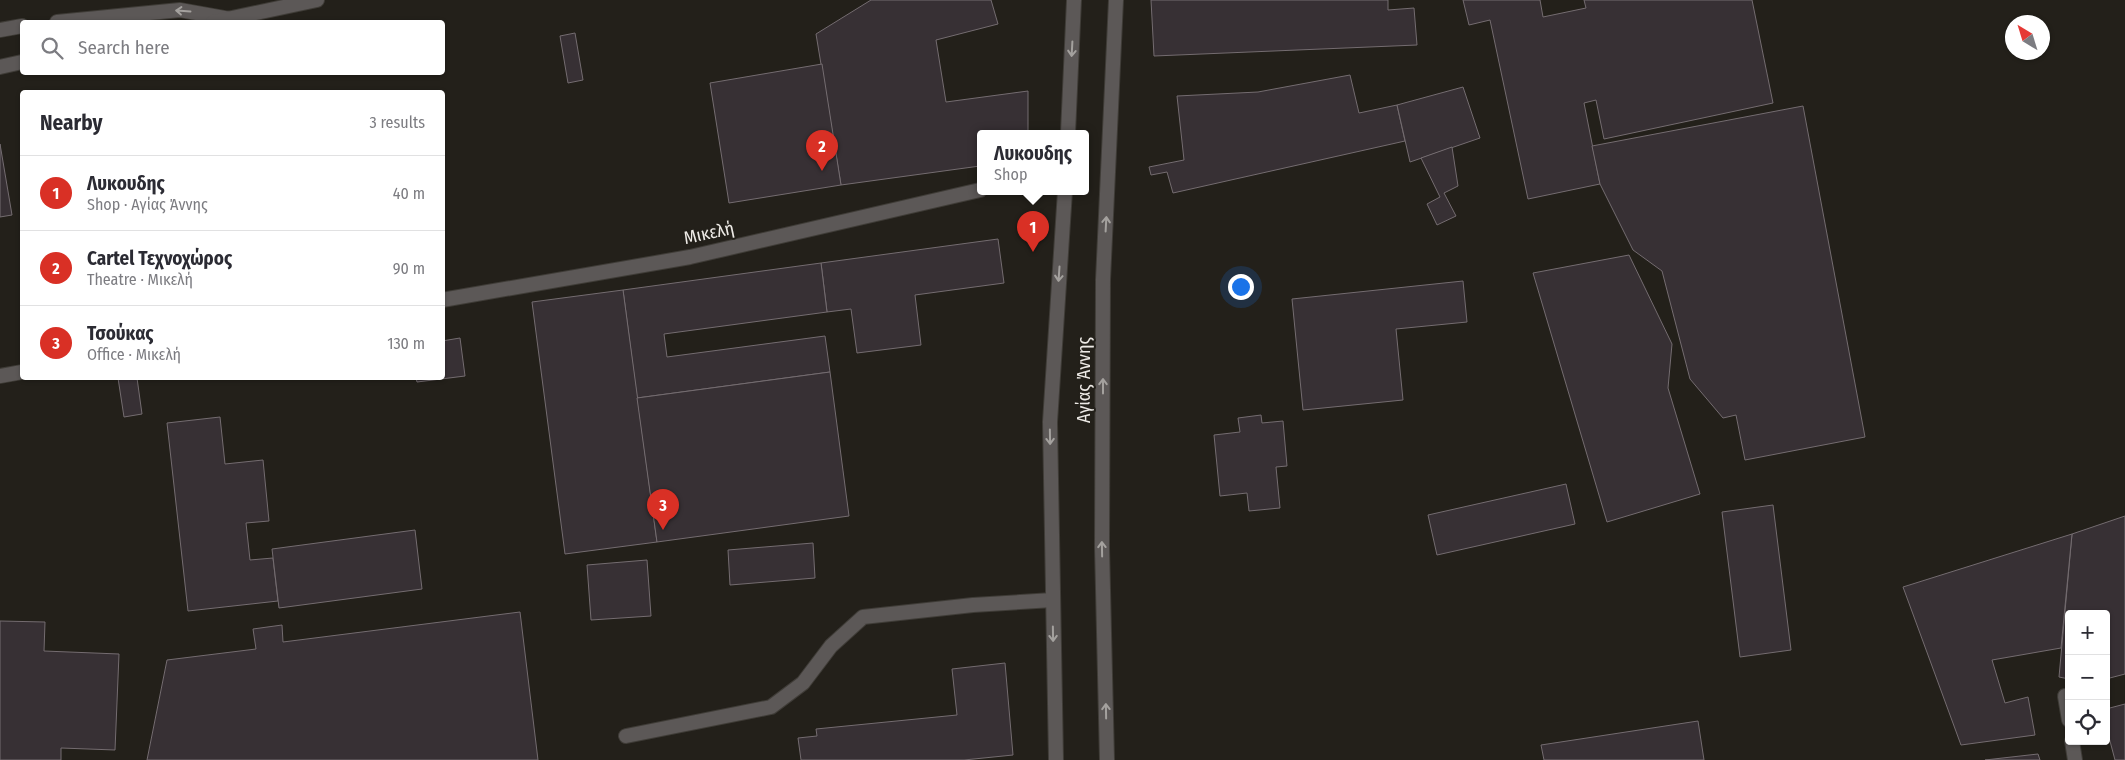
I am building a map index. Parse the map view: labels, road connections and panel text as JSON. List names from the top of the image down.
{
  "streets": {
    "street": ["Μικελή", "Αγίας Άννης"]
  },
  "north": "top left",
  "page": {
    "search": "Search here",
    "heading": ["Nearby", "3 results"],
    "popup": ["Λυκουδης", "Shop"],
    "pins": ["2", "1", "3"],
    "list": [
      {
        "mark": "1",
        "name": "Λυκουδης",
        "note": "Shop · Αγίας Άννης",
        "value": "40 m"
      },
      {
        "mark": "2",
        "name": "Cartel Τεχνοχώρος",
        "note": "Theatre · Μικελή",
        "value": "90 m"
      },
      {
        "mark": "3",
        "name": "Τσούκας",
        "note": "Office · Μικελή",
        "value": "130 m"
      }
    ],
    "map_buttons": ["+", "−"]
  }
}
